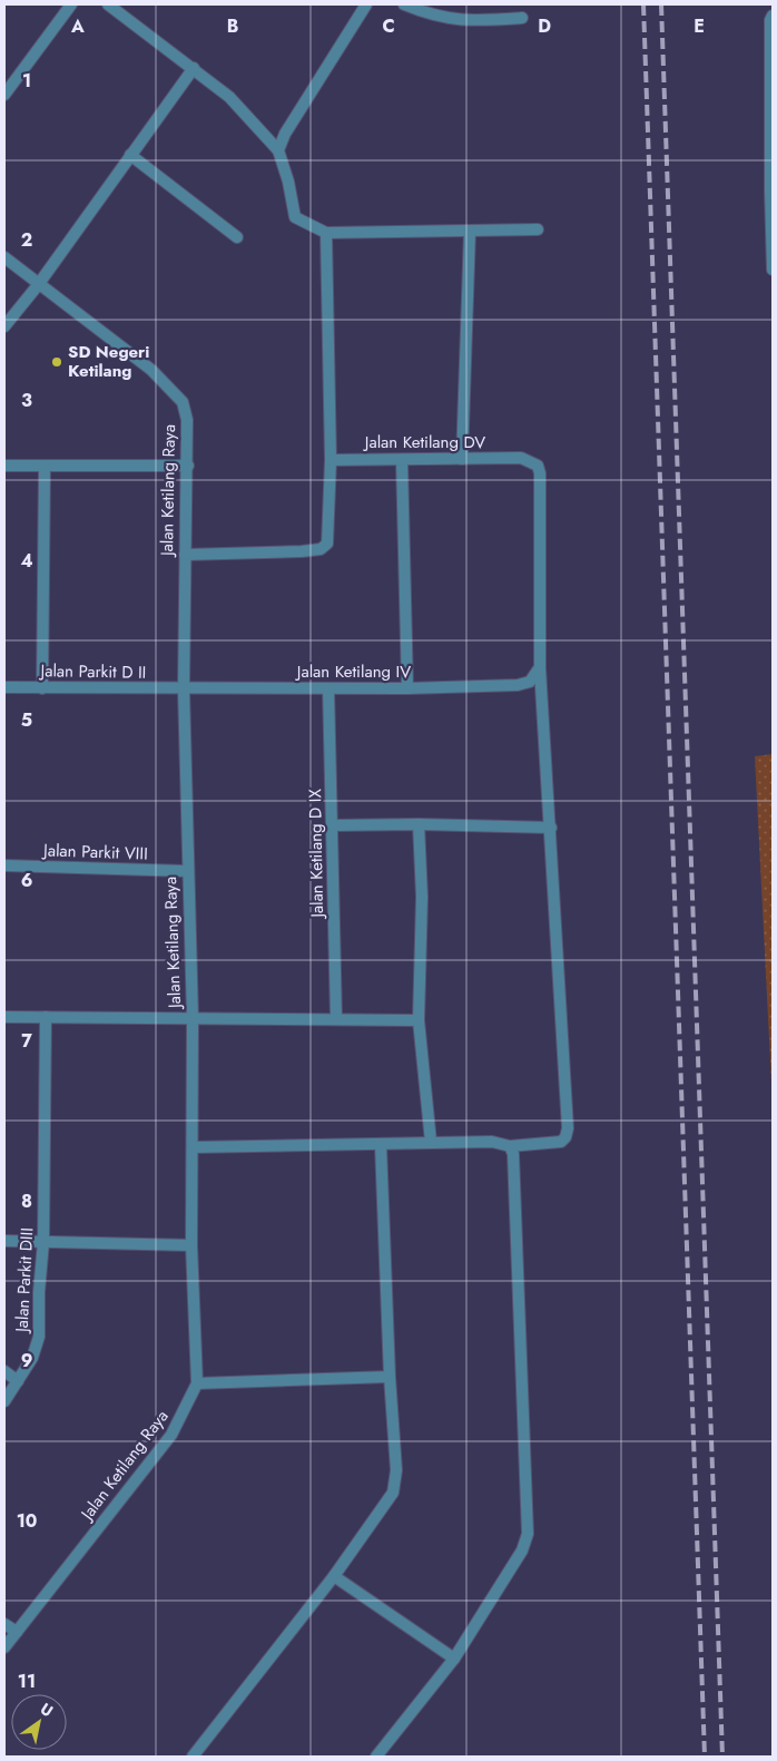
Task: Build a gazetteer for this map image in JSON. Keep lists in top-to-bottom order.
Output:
{
  "streets": {
    "street": [
      "Jalan Ketilang DV",
      "Jalan Ketilang Raya",
      "Jalan Parkit D II",
      "Jalan Ketilang IV",
      "Jalan Parkit VIII",
      "Jalan Ketilang D IX",
      "Jalan Parkit DIII"
    ]
  },
  "crossings": [
    ["Jalan Ketilang DV", "Jalan Ketilang IV"],
    ["Jalan Ketilang Raya", "Jalan Parkit D II"],
    ["Jalan Ketilang Raya", "Jalan Ketilang IV"],
    ["Jalan Ketilang Raya", "Jalan Parkit VIII"],
    ["Jalan Parkit D II", "Jalan Ketilang IV"],
    ["Jalan Ketilang IV", "Jalan Ketilang D IX"]
  ],
  "places": ["SD Negeri Ketilang"],
  "north": "top right",
  "grid": {
    "columns": [
      "A",
      "B",
      "C",
      "D",
      "E"
    ],
    "rows": [
      "1",
      "2",
      "3",
      "4",
      "5",
      "6",
      "7",
      "8",
      "9",
      "10",
      "11"
    ]
  }
}
